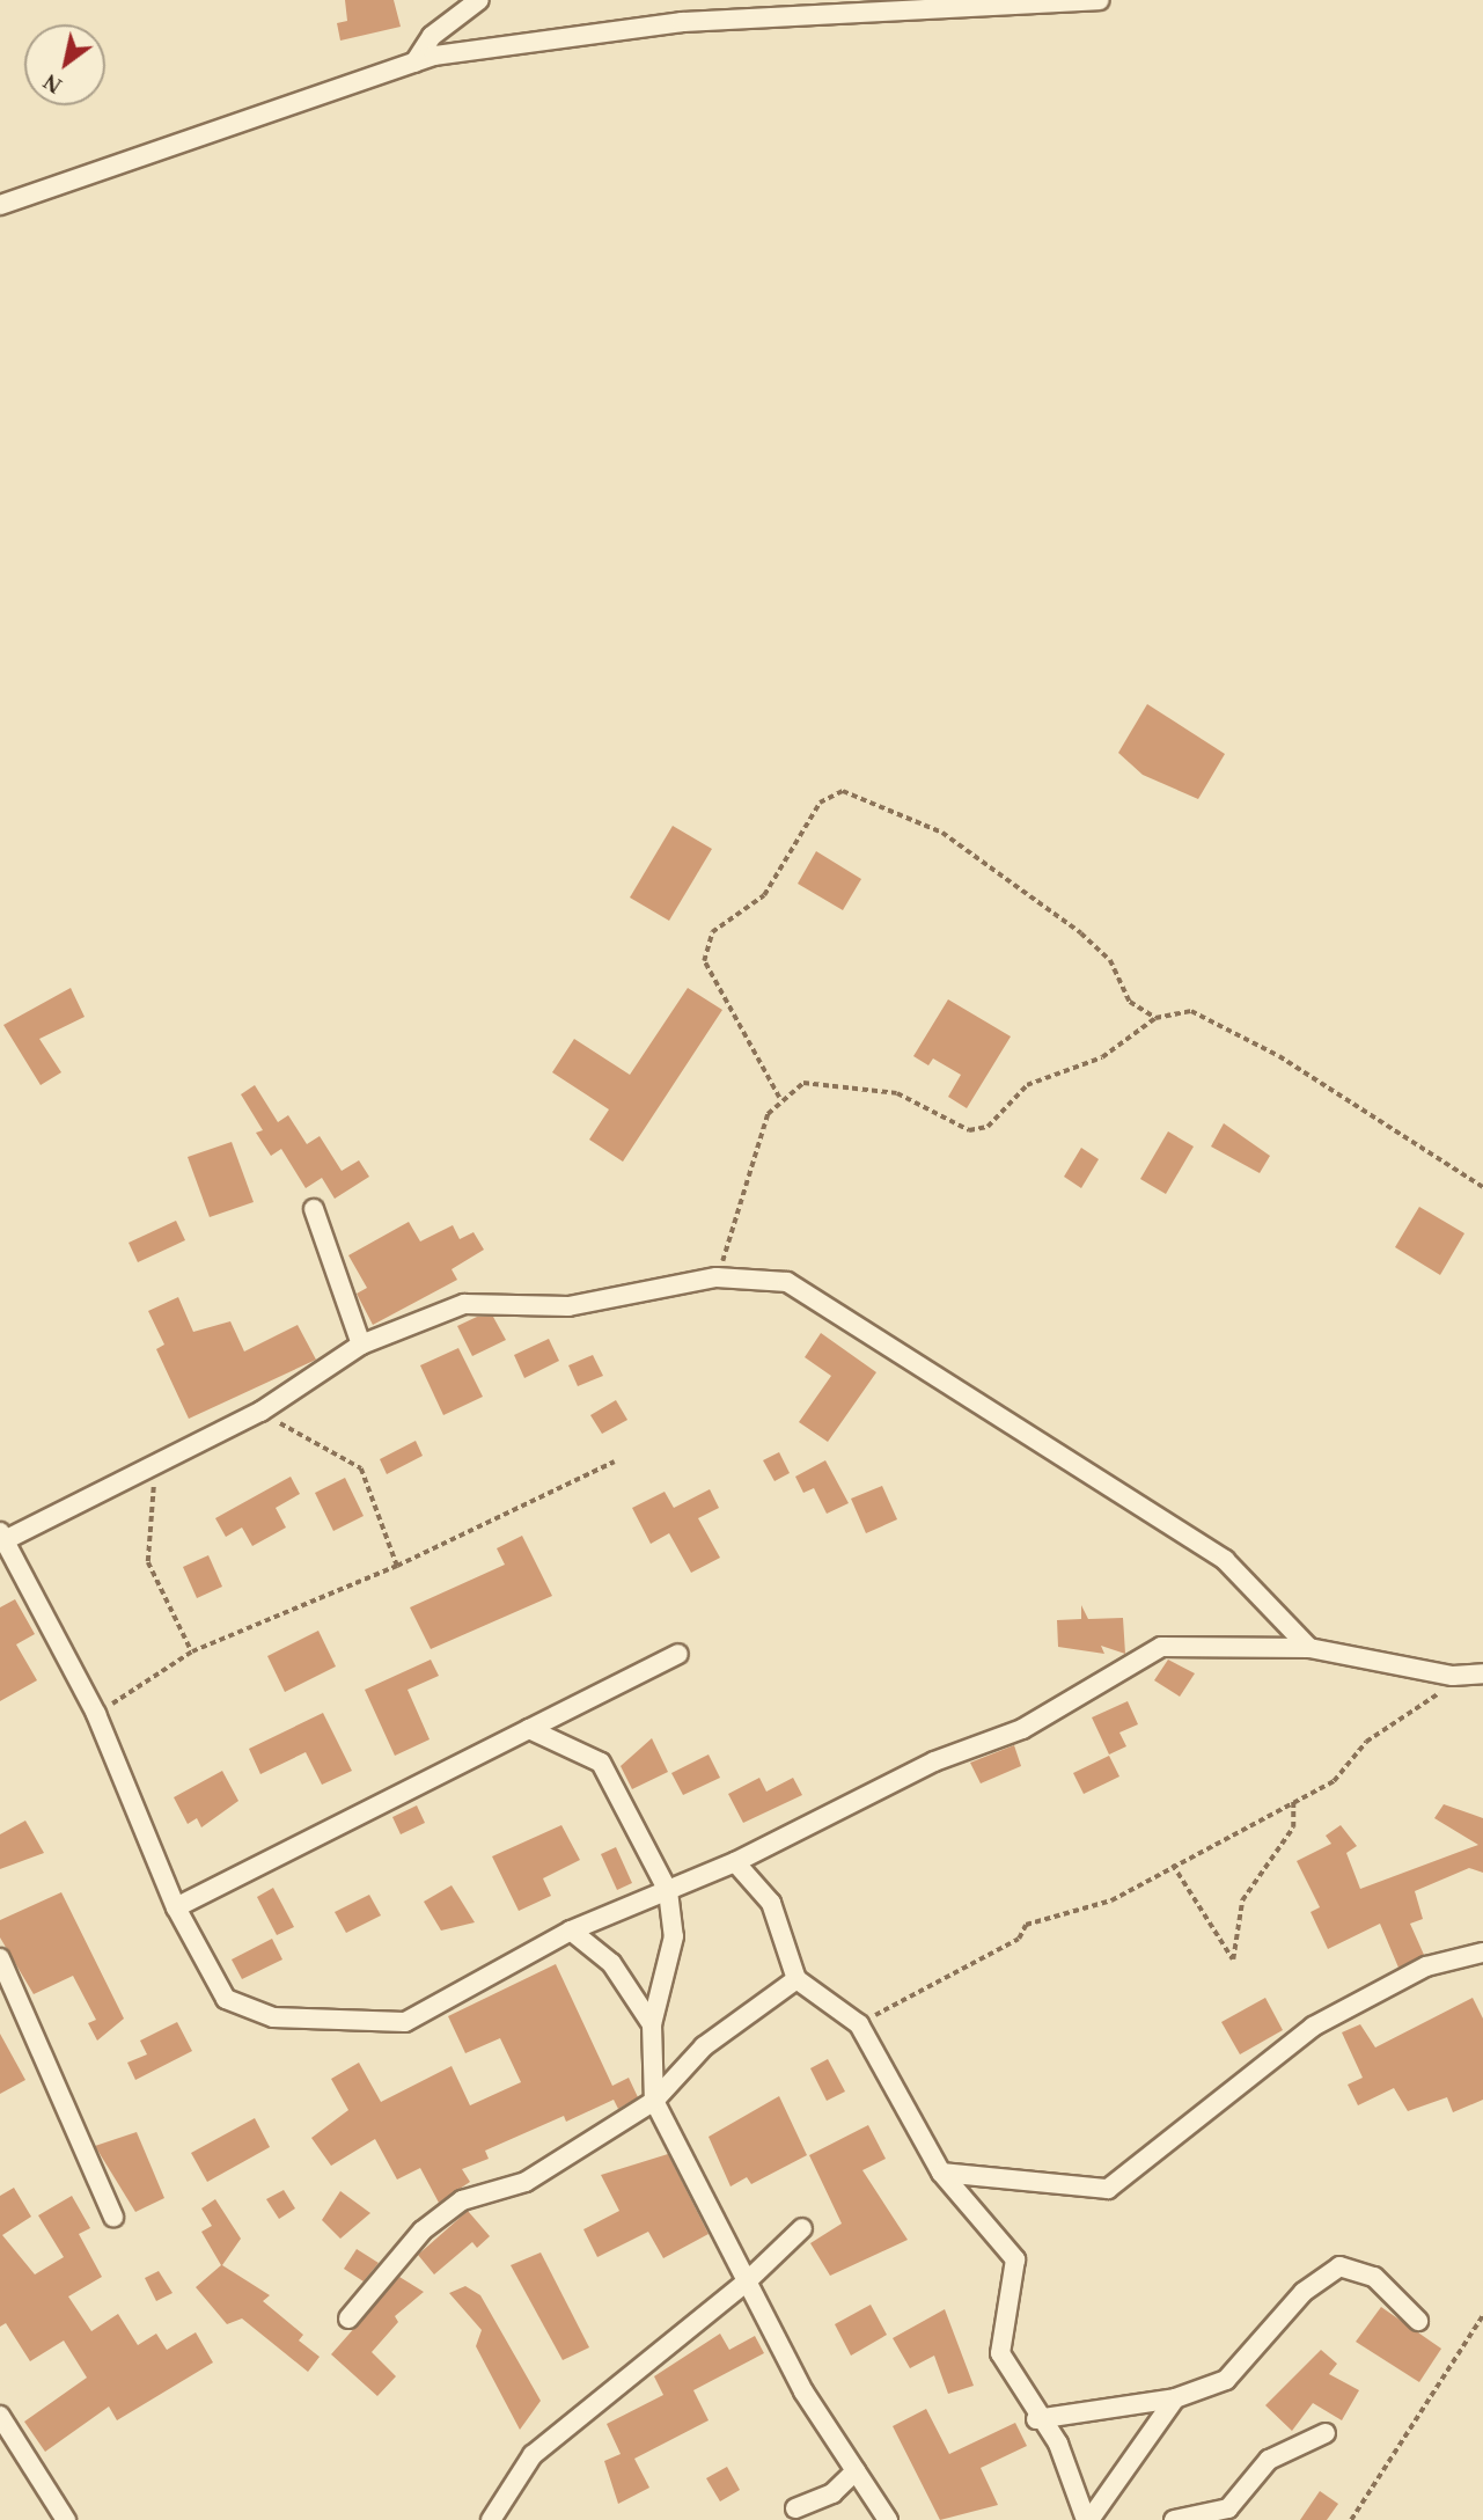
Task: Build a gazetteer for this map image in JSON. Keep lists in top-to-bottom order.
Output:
{
  "north": "bottom left"
}
